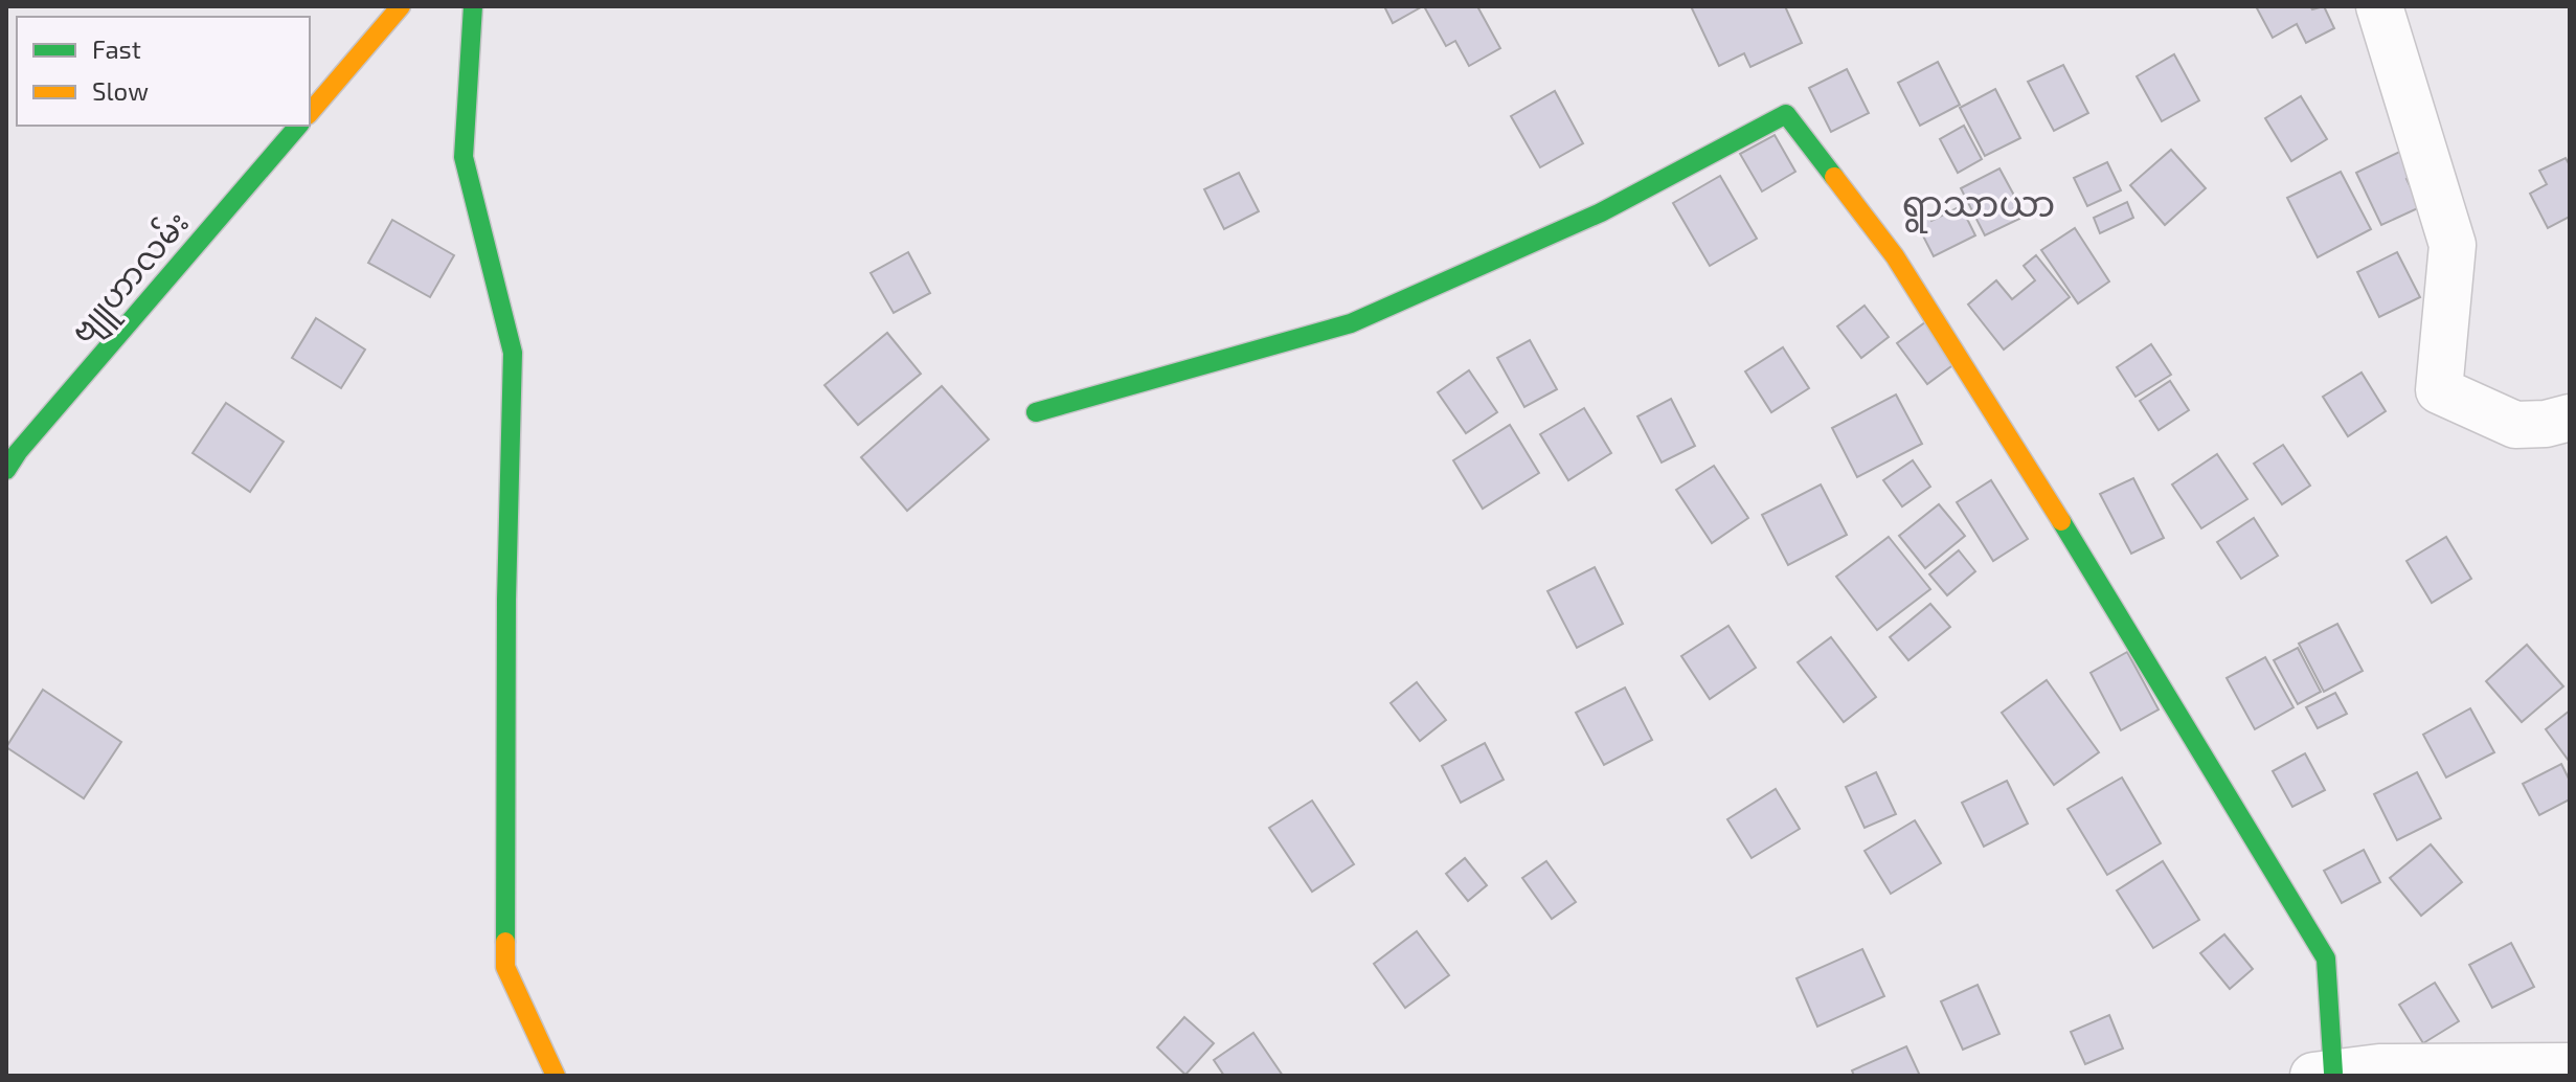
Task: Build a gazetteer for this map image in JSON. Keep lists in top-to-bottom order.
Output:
{
  "streets": {
    "street": ["ဗျူဟာလမ်း"]
  },
  "districts": ["ရွာသာယာ"],
  "legend": ["Fast", "Slow"]
}
